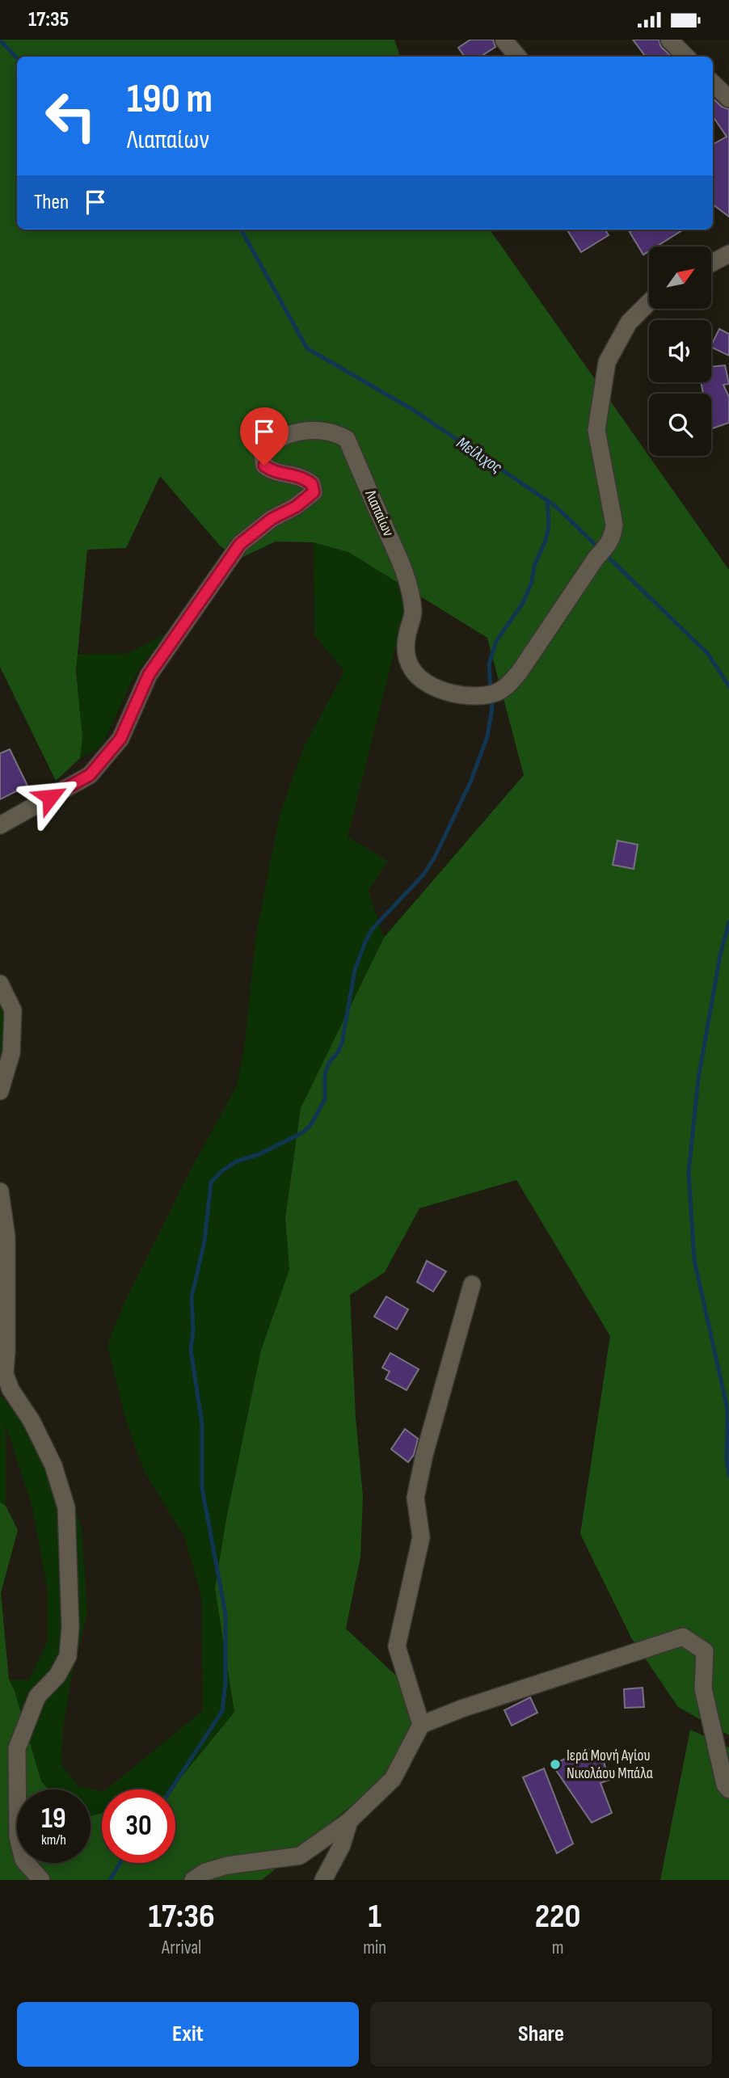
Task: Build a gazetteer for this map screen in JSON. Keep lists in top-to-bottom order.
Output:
{
  "streets": {
    "street": ["Λιαπαίων"]
  },
  "water": ["Μείλιχος"],
  "places": ["Ιερά Μονή Αγίου Νικολάου Μπάλα"],
  "north": "top right",
  "page": {
    "status": "17:35",
    "turn": ["190 m", "Λιαπαίων"],
    "then": "Then",
    "speed": "19 km/h",
    "limit": "30",
    "eta": [
      "17:36",
      "Arrival",
      "1",
      "min",
      "220",
      "m"
    ],
    "buttons": ["Exit", "Share"]
  }
}
